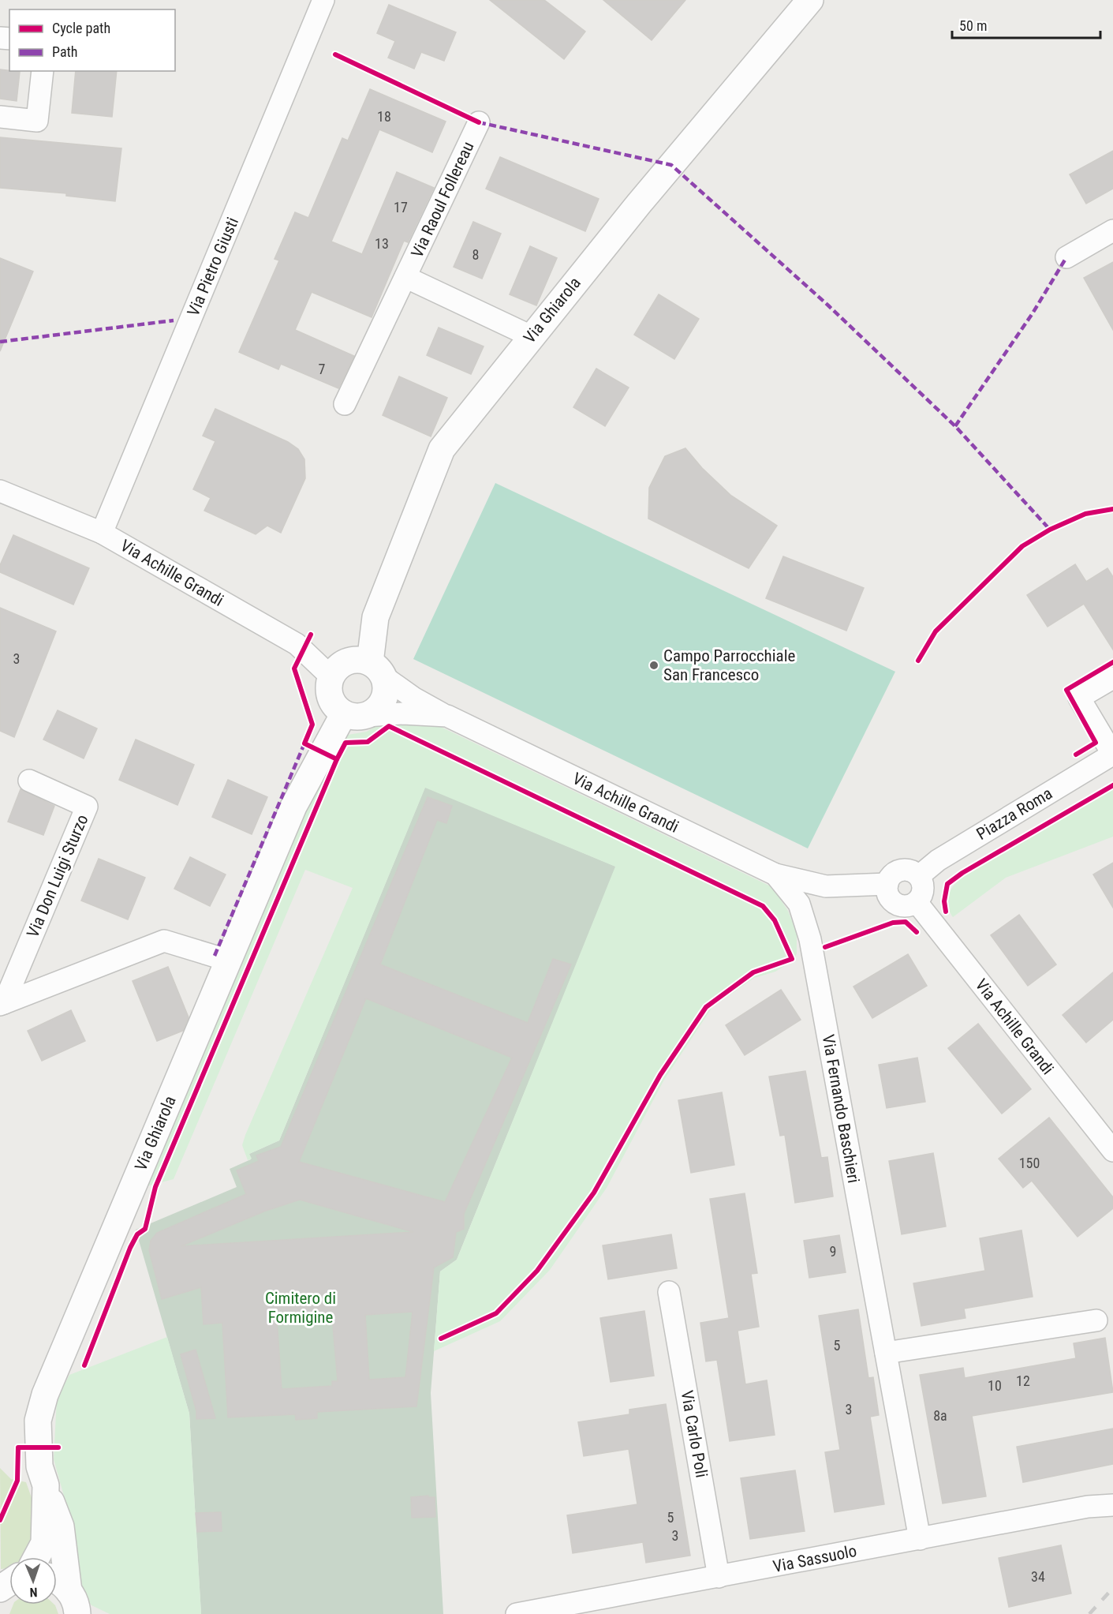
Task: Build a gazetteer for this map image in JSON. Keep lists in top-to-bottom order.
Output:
{
  "streets": {
    "street": [
      "Via Raoul Follereau",
      "Via Pietro Giusti",
      "Via Ghiarola",
      "Via Achille Grandi",
      "Piazza Roma",
      "Via Don Luigi Sturzo",
      "Via Fernando Baschieri",
      "Via Carlo Poli",
      "Via Sassuolo"
    ]
  },
  "crossings": [
    ["Via Raoul Follereau", "Via Ghiarola"],
    ["Via Pietro Giusti", "Via Achille Grandi"],
    ["Via Ghiarola", "Via Achille Grandi"],
    ["Via Ghiarola", "Via Don Luigi Sturzo"],
    ["Via Achille Grandi", "Piazza Roma"],
    ["Via Achille Grandi", "Via Fernando Baschieri"],
    ["Via Fernando Baschieri", "Via Sassuolo"],
    ["Via Carlo Poli", "Via Sassuolo"]
  ],
  "parks": ["Cimitero di Formigine"],
  "places": ["Campo Parrocchiale San Francesco"],
  "house_numbers": [
    "18",
    "17",
    "13",
    "8",
    "7",
    "3",
    "150",
    "9",
    "5",
    "12",
    "10",
    "3",
    "8a",
    "5",
    "3",
    "34"
  ],
  "legend": ["Cycle path", "Path"],
  "scale_bar": "50 m",
  "north": "bottom"
}
